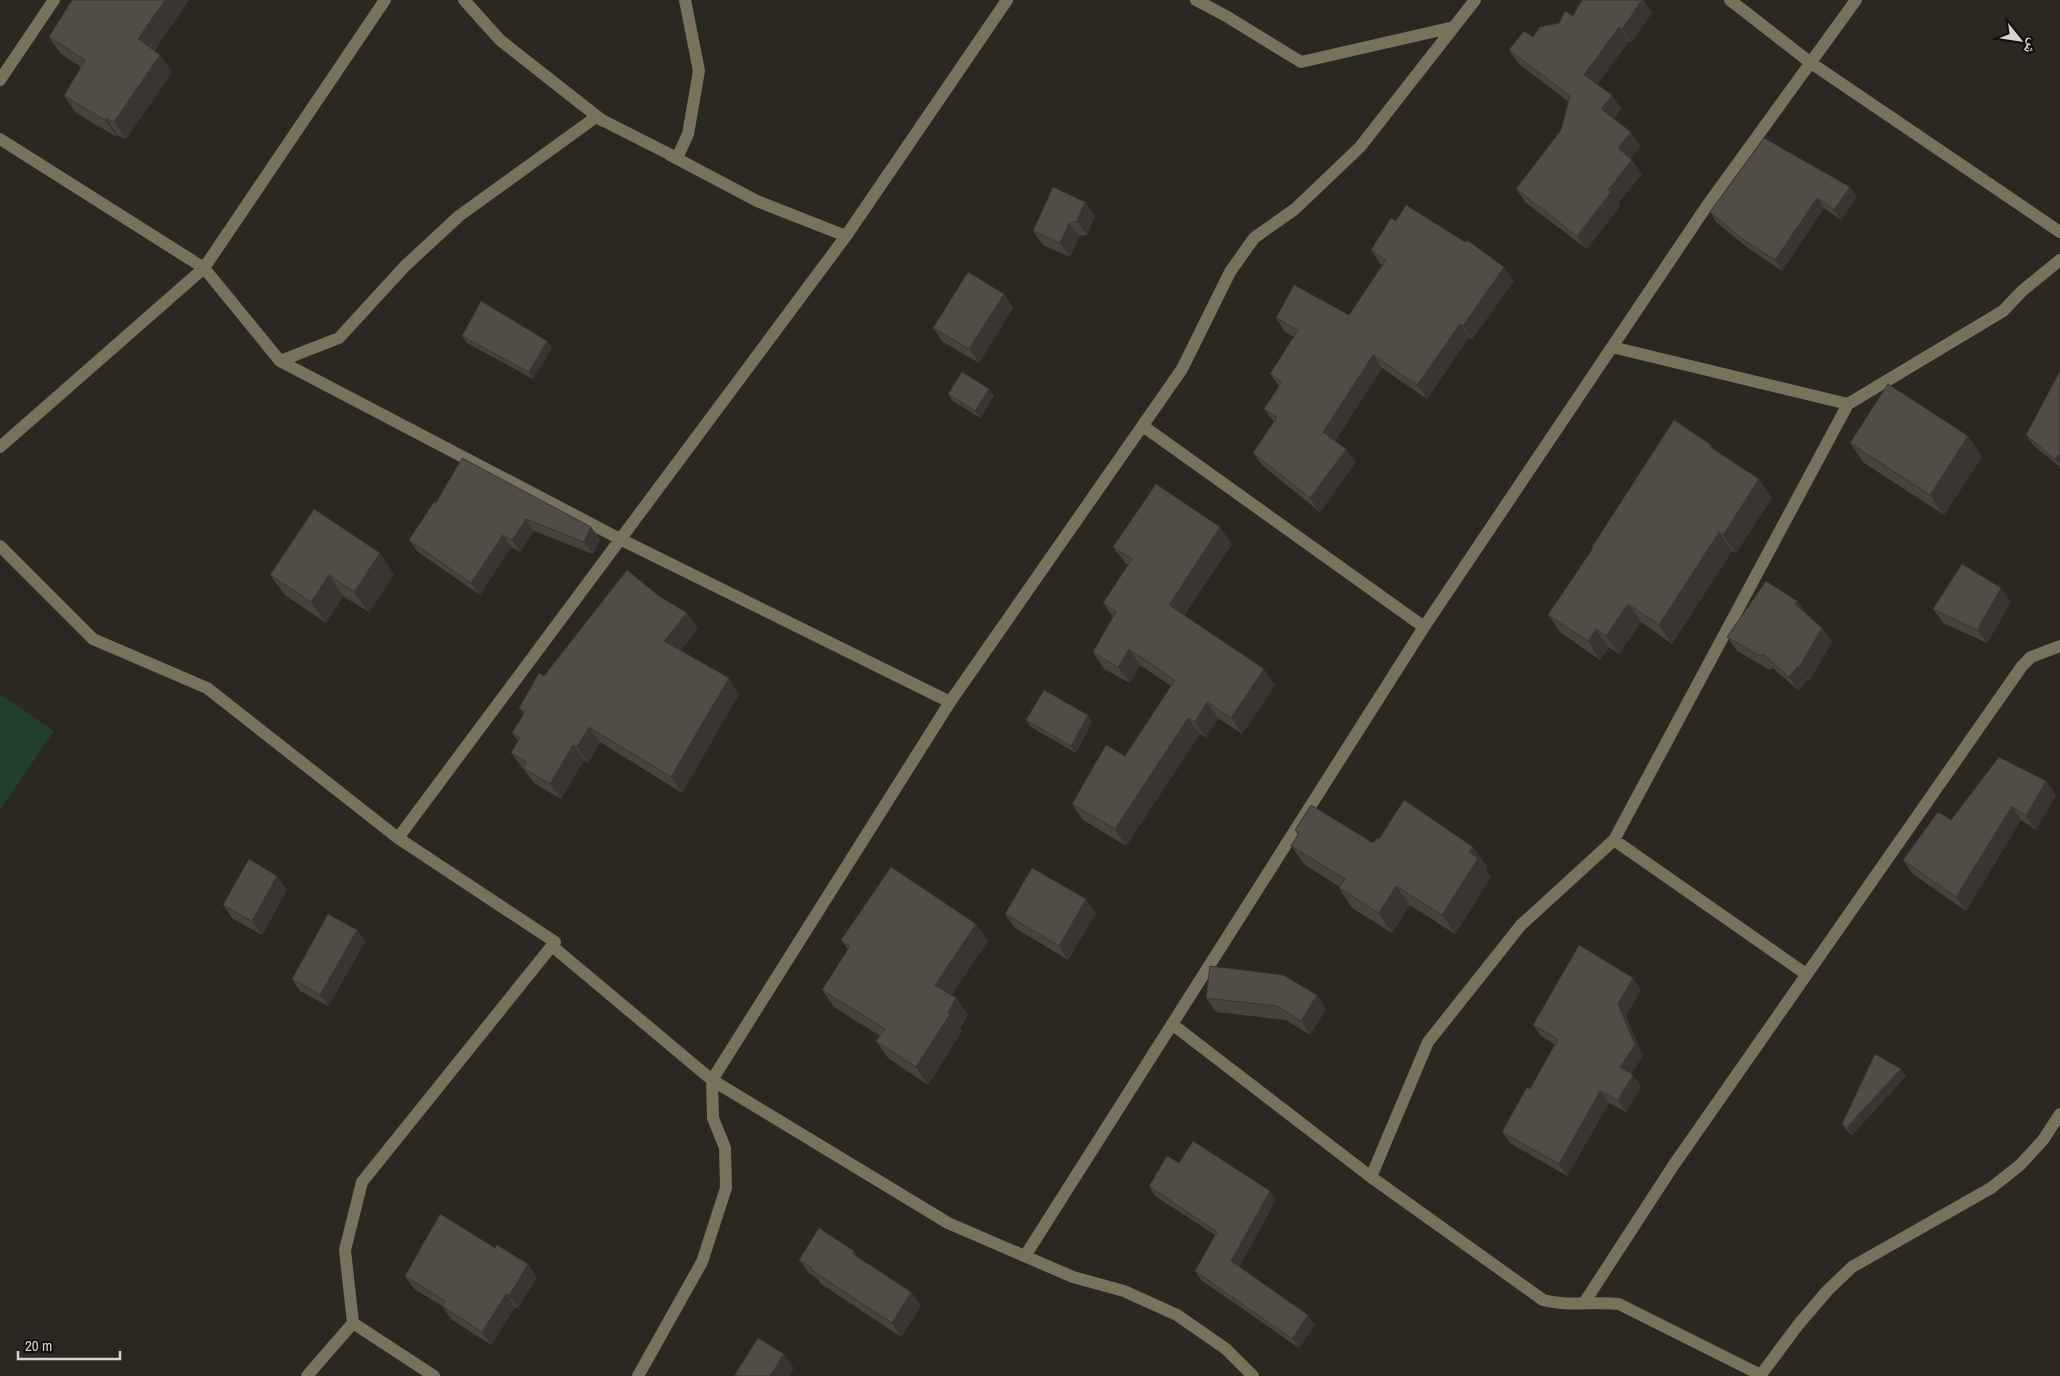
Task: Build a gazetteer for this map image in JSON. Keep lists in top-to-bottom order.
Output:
{
  "scale_bar": "20 m",
  "north": "bottom right"
}
